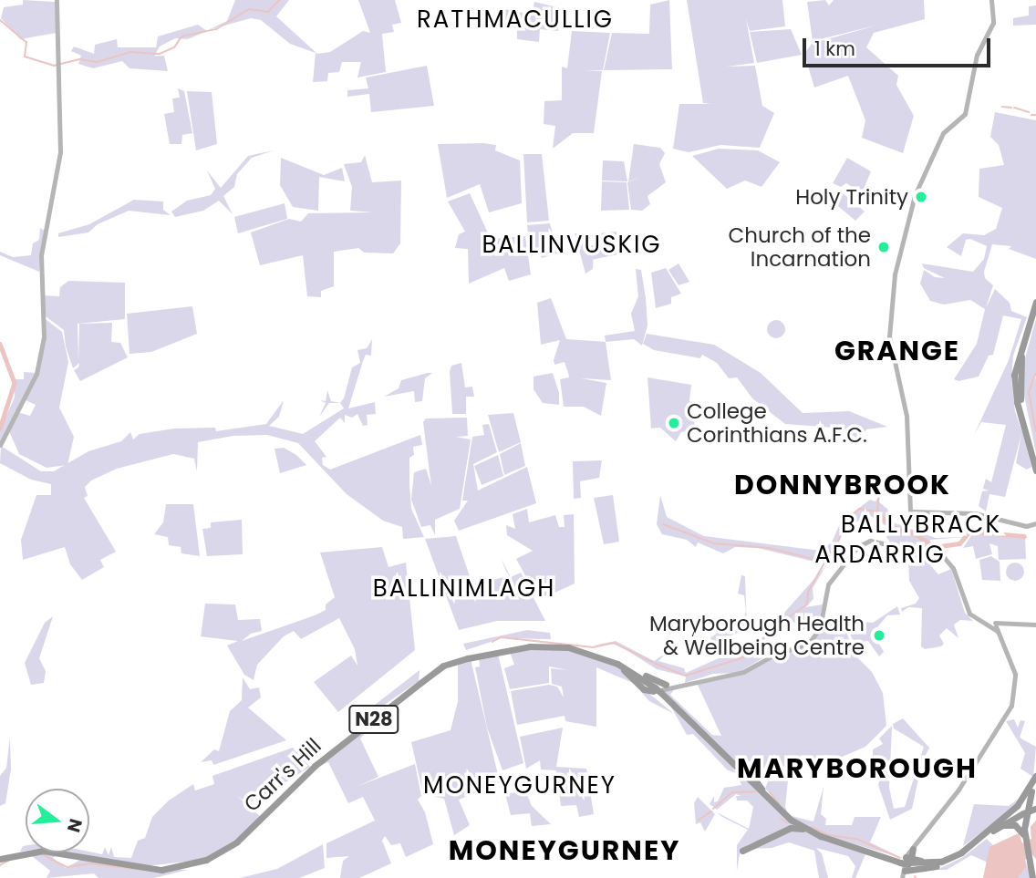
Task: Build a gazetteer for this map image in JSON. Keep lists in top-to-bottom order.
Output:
{
  "streets": {
    "highway": ["N28", "Carr's Hill"]
  },
  "crossings": [
    ["N28", "Carr's Hill"]
  ],
  "districts": [
    "RATHMACULLIG",
    "BALLINVUSKIG",
    "GRANGE",
    "DONNYBROOK",
    "BALLYBRACK",
    "ARDARRIG",
    "BALLINIMLAGH",
    "MARYBOROUGH",
    "MONEYGURNEY",
    "MONEYGURNEY"
  ],
  "places": [
    "Holy Trinity",
    "Church of the Incarnation",
    "College Corinthians A.F.C.",
    "Maryborough Health & Wellbeing Centre"
  ],
  "scale_bar": "1 km",
  "north": "right"
}
